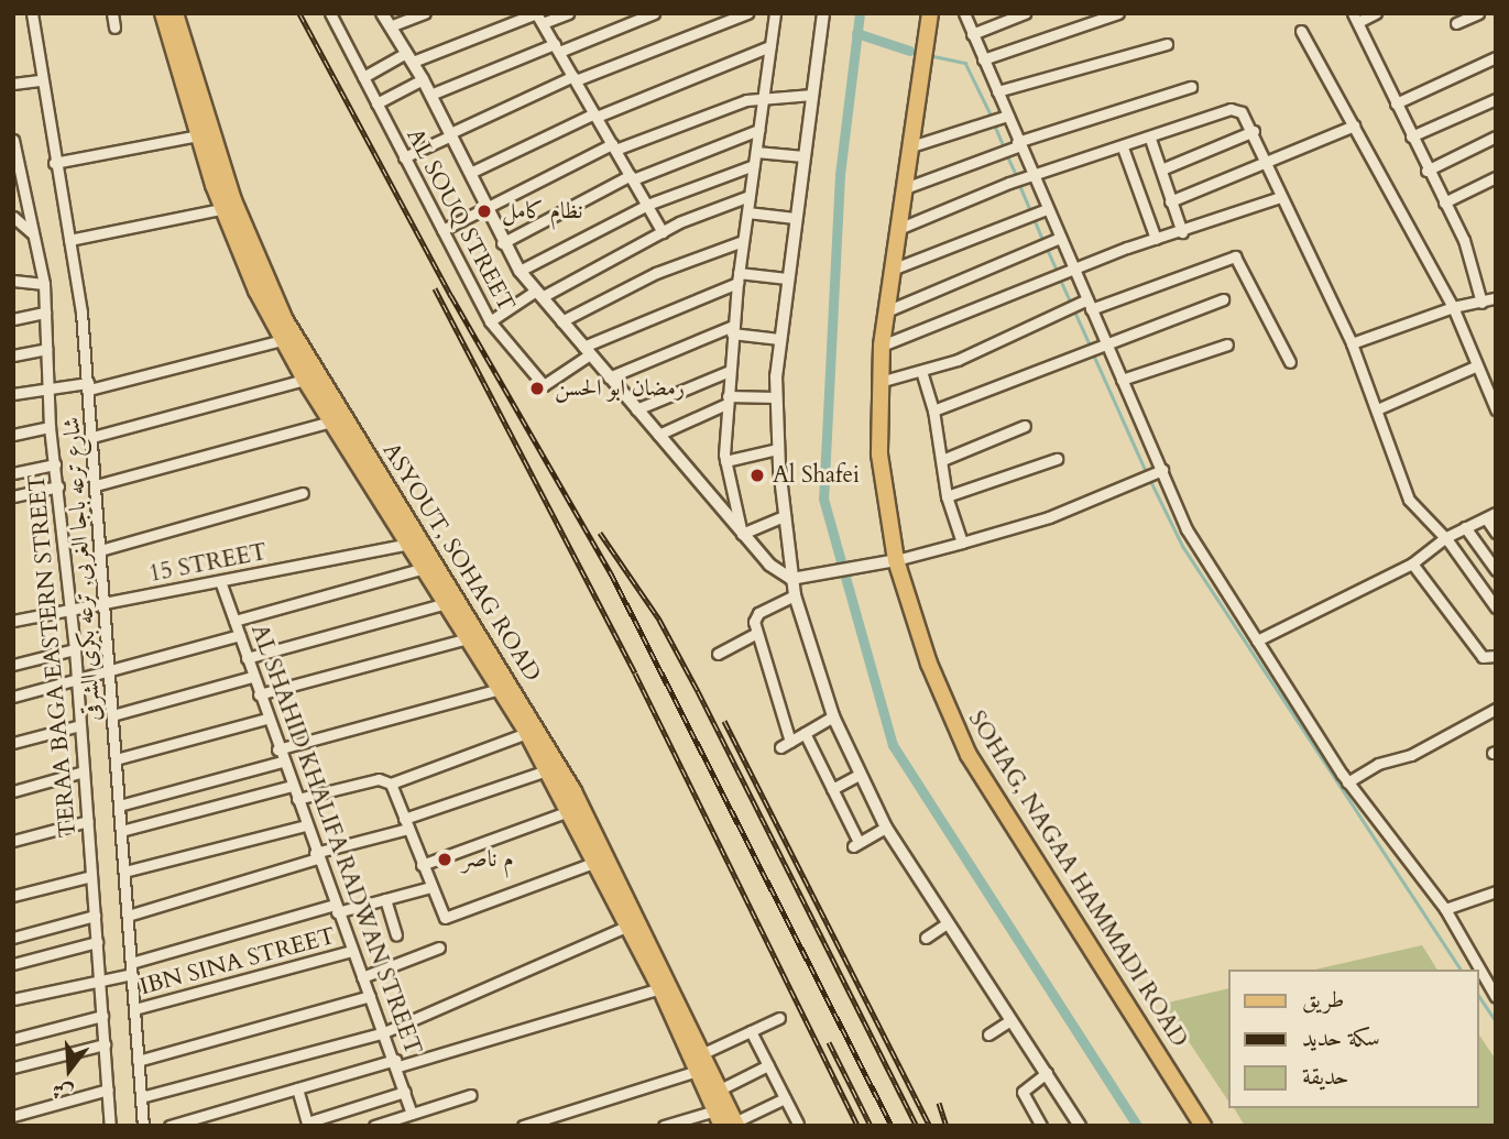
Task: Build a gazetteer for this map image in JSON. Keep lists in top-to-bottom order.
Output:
{
  "streets": {
    "main road": ["ASYOUT, SOHAG ROAD", "SOHAG, NAGAA HAMMADI ROAD"],
    "street": [
      "AL SOUQ STREET",
      "15 STREET",
      "شارع ترعه باجا الغربى, ترعه بكرى الشرقى",
      "TERAA BAGA EASTERN STREET",
      "AL SHAHID KHALIFA RADWAN STREET",
      "IBN SINA STREET"
    ]
  },
  "crossings": [
    ["ASYOUT, SOHAG ROAD", "15 STREET"],
    ["15 STREET", "شارع ترعه باجا الغربى, ترعه بكرى الشرقى"],
    ["15 STREET", "TERAA BAGA EASTERN STREET"],
    ["15 STREET", "AL SHAHID KHALIFA RADWAN STREET"],
    ["شارع ترعه باجا الغربى, ترعه بكرى الشرقى", "IBN SINA STREET"],
    ["AL SHAHID KHALIFA RADWAN STREET", "IBN SINA STREET"]
  ],
  "places": [
    "نظام كامل",
    "رمضان ابو الحسن",
    "Al Shafei",
    "م ناصر"
  ],
  "legend": ["طريق", "سكة حديد", "حديقة"],
  "north": "bottom"
}
